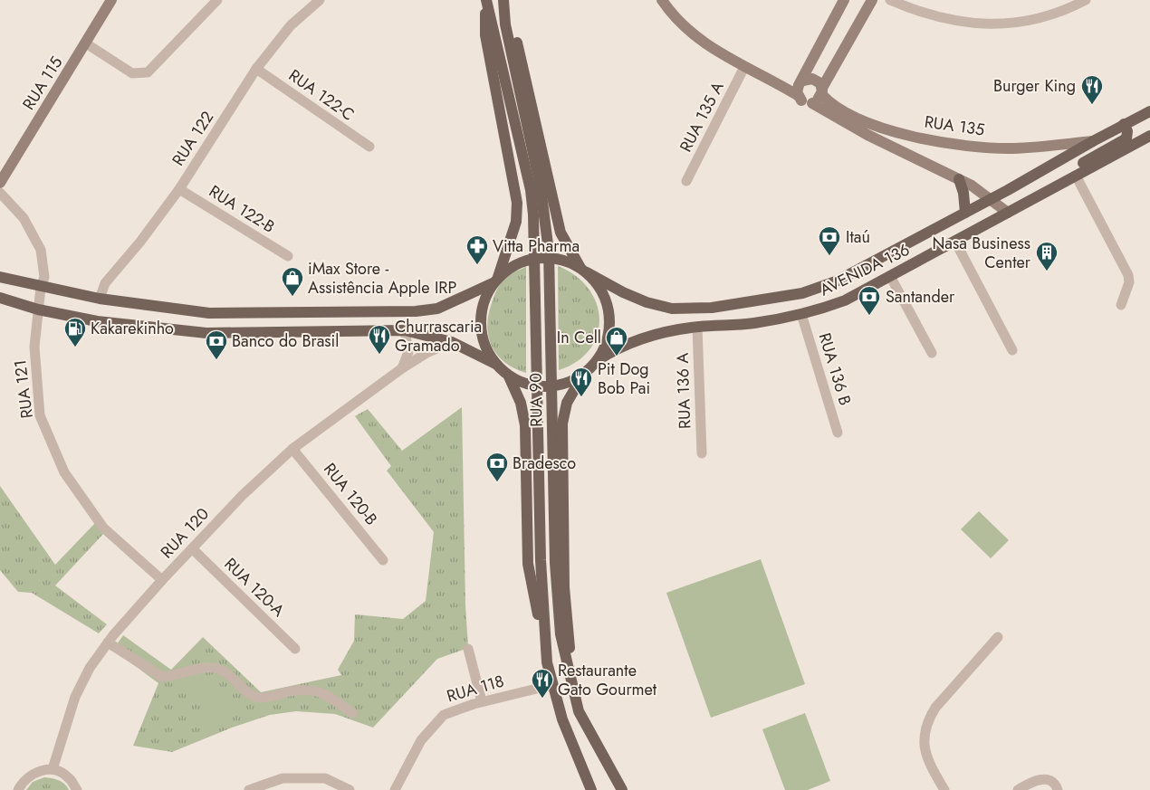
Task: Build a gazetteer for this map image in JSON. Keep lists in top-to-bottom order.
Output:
{
  "streets": {
    "main road": [
      "RUA 115",
      "RUA 135",
      "AVENIDA 136",
      "RUA 90"
    ],
    "street": [
      "RUA 122-C",
      "RUA 135 A",
      "RUA 122",
      "RUA 122-B",
      "RUA 136 B",
      "RUA 121",
      "RUA 136 A",
      "RUA 120-B",
      "RUA 120",
      "RUA 120-A",
      "RUA 118"
    ]
  },
  "crossings": [
    ["RUA 122-C", "RUA 122"],
    ["RUA 135", "AVENIDA 136"],
    ["RUA 122", "RUA 122-B"],
    ["AVENIDA 136", "RUA 136 B"],
    ["AVENIDA 136", "RUA 136 A"],
    ["RUA 121", "RUA 120"],
    ["RUA 90", "RUA 118"],
    ["RUA 120-B", "RUA 120"],
    ["RUA 120", "RUA 120-A"]
  ],
  "places": {
    "restaurant": [
      "Burger King",
      "Churrascaria Gramado",
      "Pit Dog Bob Pai",
      "Restaurante Gato Gourmet"
    ],
    "bank": [
      "Itaú",
      "Santander",
      "Banco do Brasil",
      "Bradesco"
    ],
    "pharmacy": ["Vitta Pharma"],
    "building": ["Nasa Business Center"],
    "shop": ["iMax Store - Assistência Apple IRP", "In Cell"],
    "fuel station": ["Kakarekinho"]
  }
}
